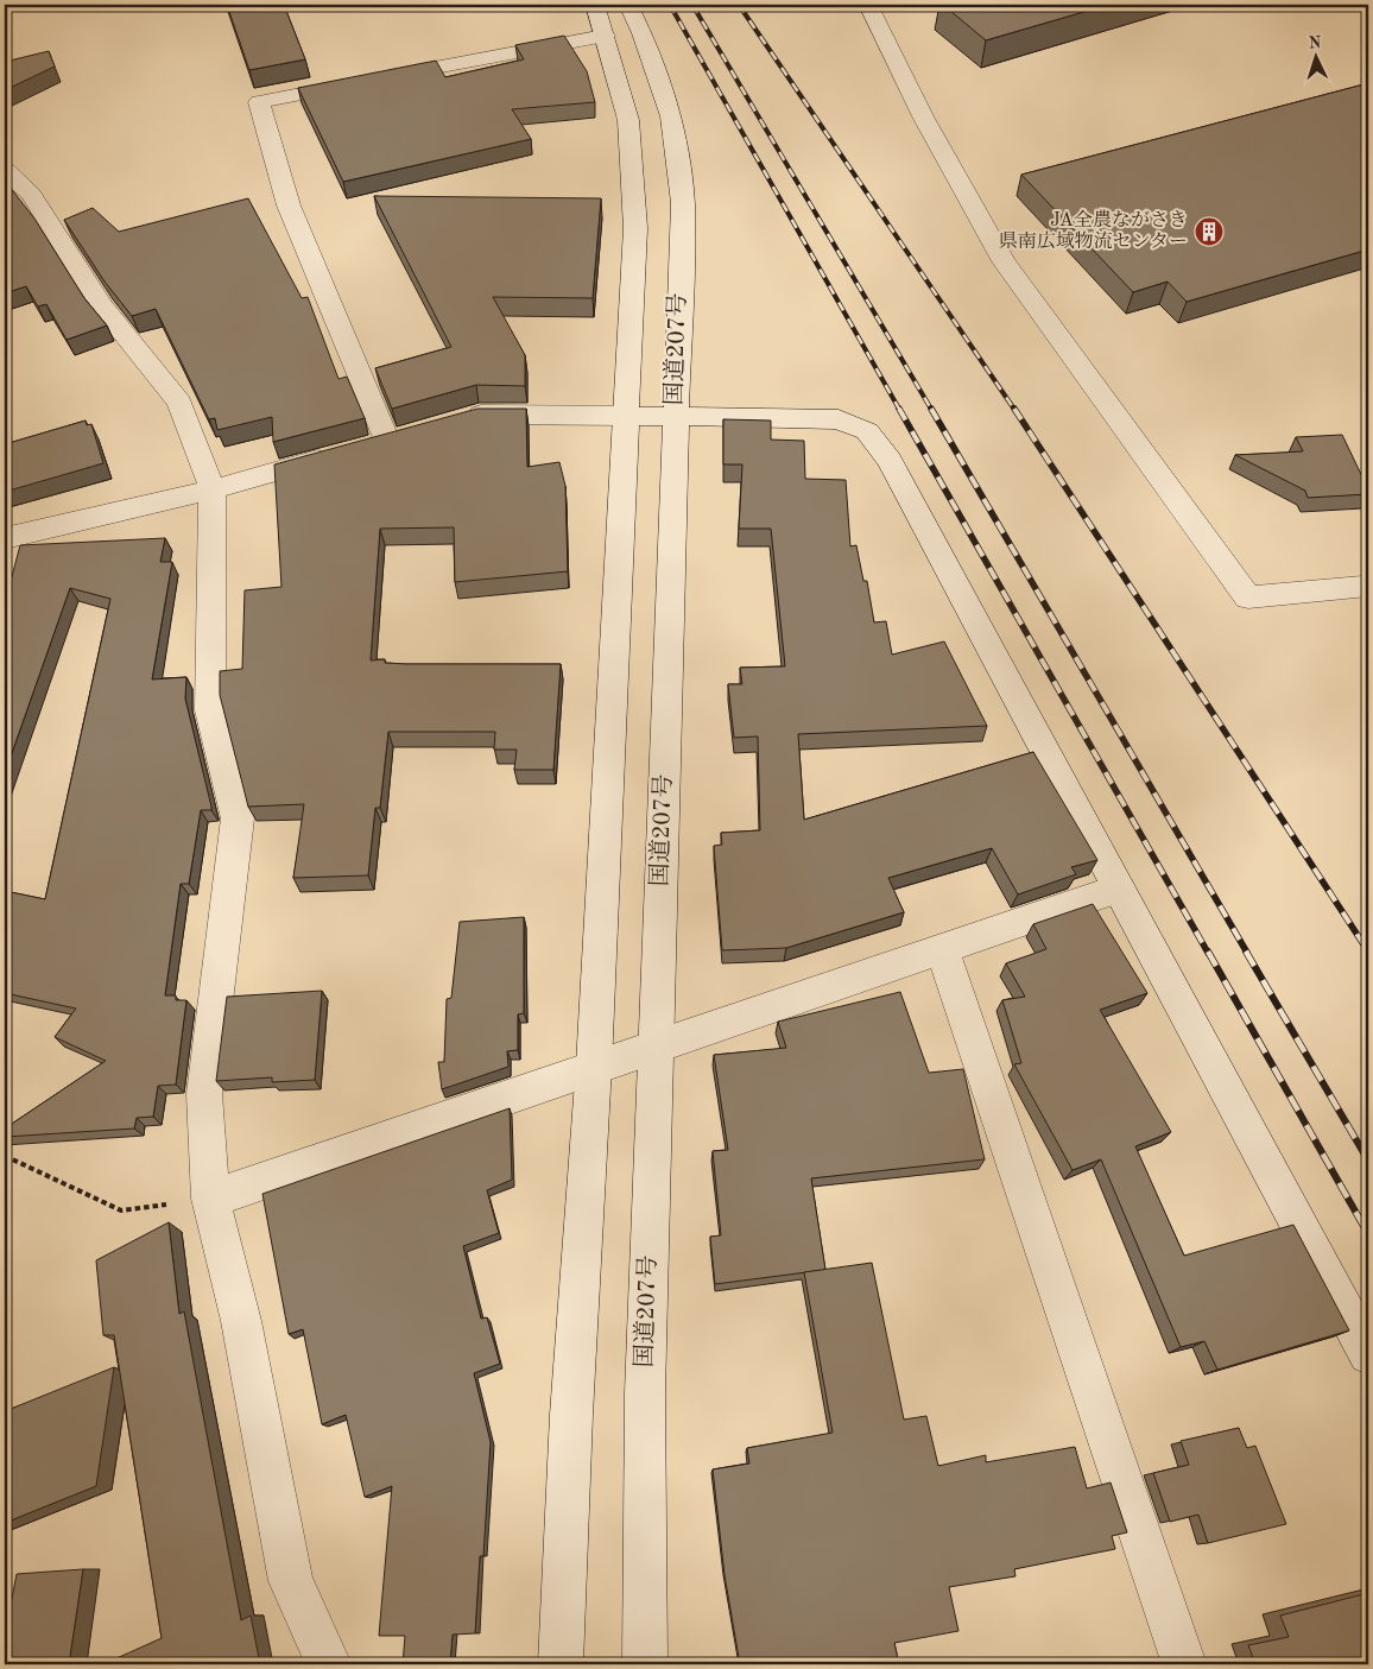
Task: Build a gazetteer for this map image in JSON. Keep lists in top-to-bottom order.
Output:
{
  "streets": {
    "street": ["国道207号"]
  },
  "places": {
    "building": ["JA全農ながさき 県南広域物流センター"]
  },
  "north": "top"
}
